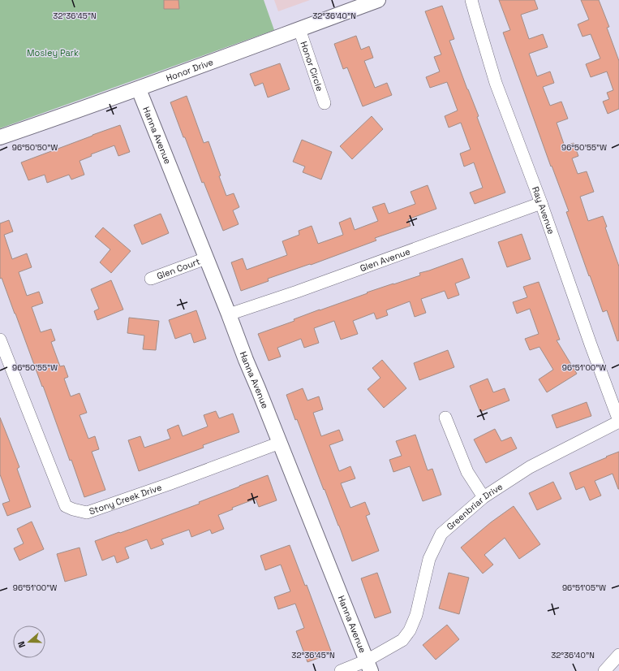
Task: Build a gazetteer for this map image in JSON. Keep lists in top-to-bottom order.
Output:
{
  "streets": {
    "street": [
      "Honor Circle",
      "Honor Drive",
      "Hanna Avenue",
      "Ray Avenue",
      "Glen Avenue",
      "Glen Court",
      "Stony Creek Drive",
      "Greenbriar Drive"
    ]
  },
  "crossings": [
    ["Honor Circle", "Honor Drive"],
    ["Honor Drive", "Hanna Avenue"],
    ["Hanna Avenue", "Glen Avenue"],
    ["Hanna Avenue", "Glen Court"],
    ["Hanna Avenue", "Stony Creek Drive"],
    ["Hanna Avenue", "Greenbriar Drive"],
    ["Ray Avenue", "Glen Avenue"],
    ["Ray Avenue", "Greenbriar Drive"]
  ],
  "parks": ["Mosley Park"],
  "north": "left",
  "coordinates": [
    "32°36'45\"N",
    "32°36'40\"N",
    "96°50'50\"W",
    "96°50'55\"W",
    "96°51'00\"W",
    "96°51'05\"W"
  ]
}
